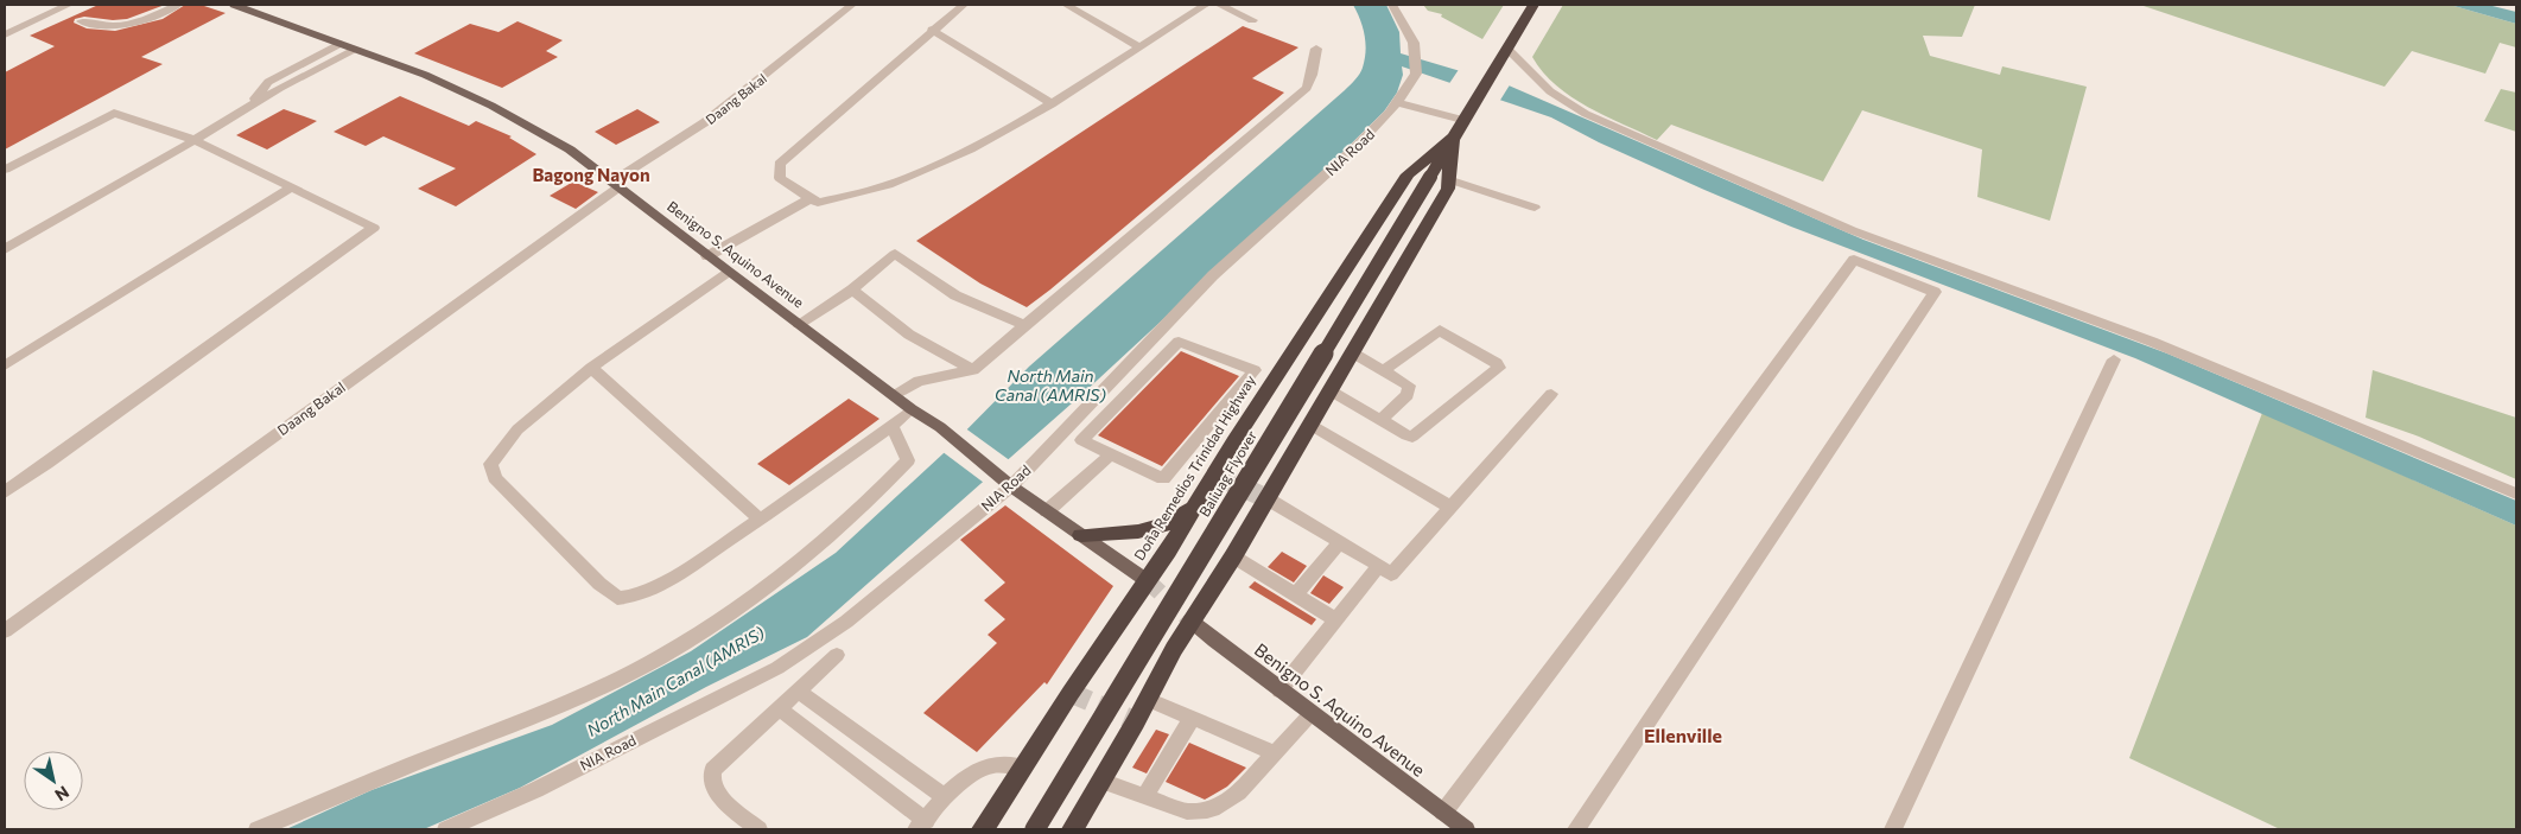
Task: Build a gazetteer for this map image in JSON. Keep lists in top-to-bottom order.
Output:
{
  "streets": {
    "highway": ["Doña Remedios Trinidad Highway", "Baliuag Flyover"],
    "main road": ["Benigno S. Aquino Avenue"],
    "street": ["Daang Bakal", "NIA Road"]
  },
  "crossings": [
    ["Daang Bakal", "Benigno S. Aquino Avenue"],
    ["NIA Road", "Benigno S. Aquino Avenue"],
    ["Benigno S. Aquino Avenue", "Doña Remedios Trinidad Highway"],
    ["Doña Remedios Trinidad Highway", "Baliuag Flyover"]
  ],
  "districts": ["Bagong Nayon", "Ellenville"],
  "water": ["North Main Canal (AMRIS)"],
  "north": "bottom right"
}
